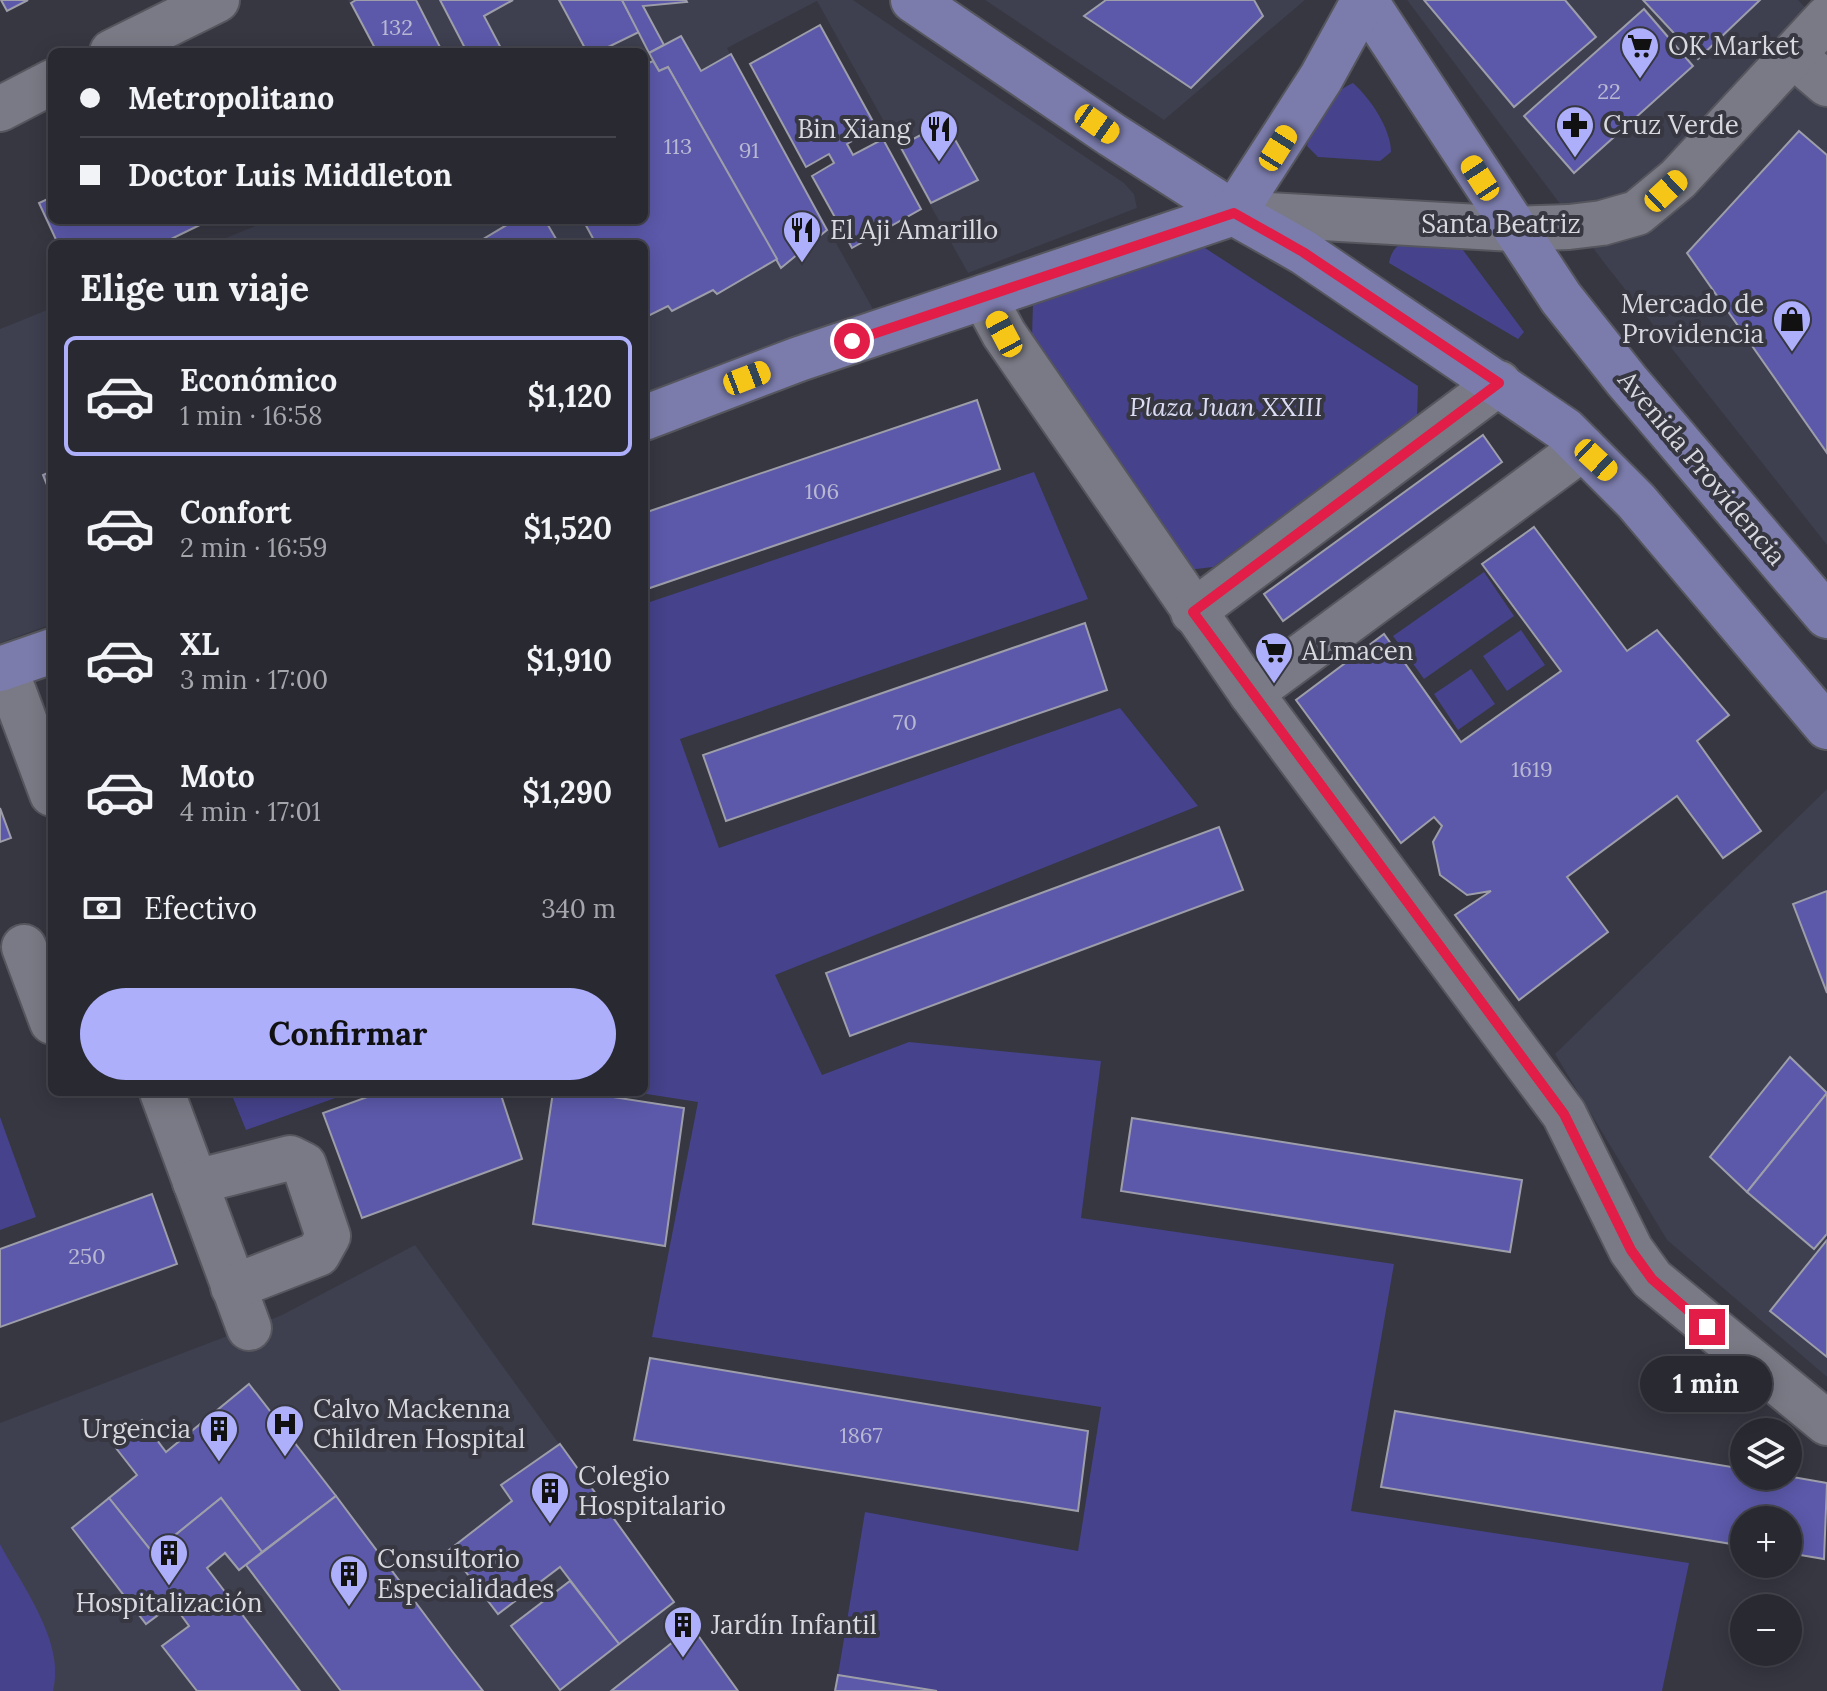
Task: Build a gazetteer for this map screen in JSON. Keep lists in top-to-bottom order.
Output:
{
  "streets": {
    "main road": ["Avenida Providencia"],
    "street": ["Santa Beatriz"]
  },
  "crossings": [
    ["Santa Beatriz", "Avenida Providencia"]
  ],
  "parks": ["Plaza Juan XXIII"],
  "places": {
    "supermarket": ["OK Market", "ALmacen"],
    "pharmacy": ["Cruz Verde"],
    "restaurant": ["Bin Xiang", "El Aji Amarillo"],
    "shop": ["Mercado de Providencia"],
    "hospital": ["Calvo Mackenna Children Hospital"],
    "building": [
      "Urgencia",
      "Colegio Hospitalario",
      "Hospitalización",
      "Consultorio Especialidades",
      "Jardín Infantil"
    ]
  },
  "house_numbers": [
    "132",
    "22",
    "113",
    "91",
    "106",
    "70",
    "1619",
    "250",
    "1867"
  ],
  "page": {
    "banner": ["Metropolitano", "Doctor Luis Middleton"],
    "heading": "Elige un viaje",
    "list": [
      {
        "name": "Económico",
        "note": "1 min · 16:58",
        "value": "$1,120"
      },
      {
        "name": "Confort",
        "note": "2 min · 16:59",
        "value": "$1,520"
      },
      {
        "name": "XL",
        "note": "3 min · 17:00",
        "value": "$1,910"
      },
      {
        "name": "Moto",
        "note": "4 min · 17:01",
        "value": "$1,290"
      }
    ],
    "pay": ["Efectivo", "340 m"],
    "buttons": "Confirmar",
    "bubble": "1 min",
    "map_buttons": ["+", "−"]
  }
}
